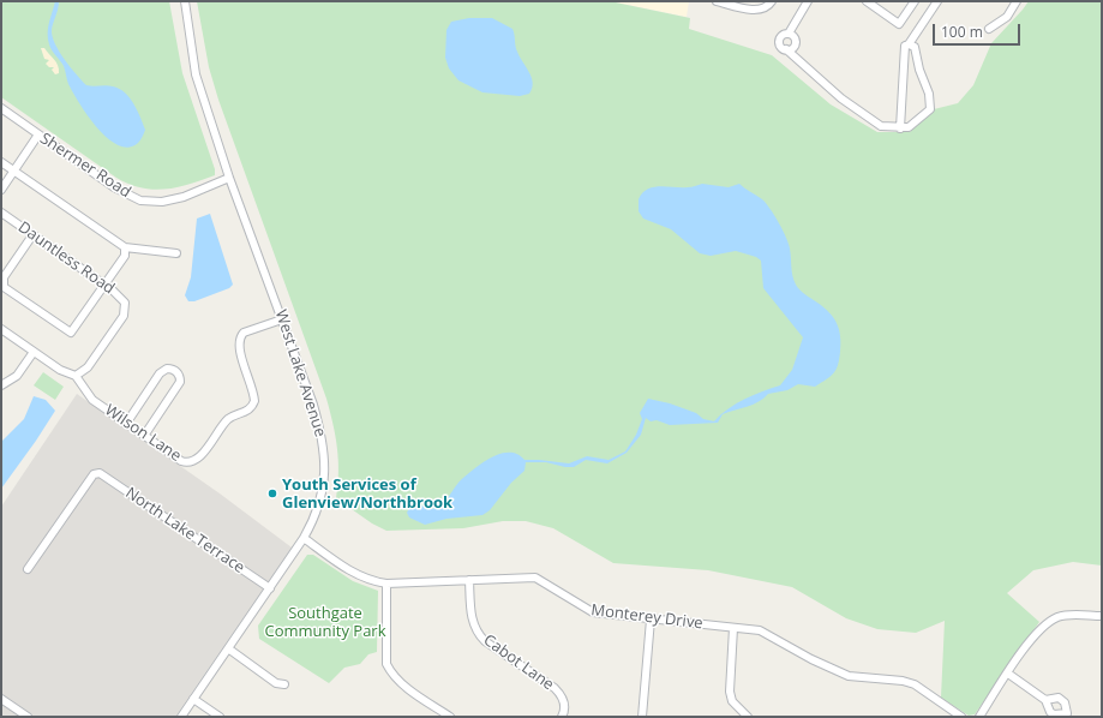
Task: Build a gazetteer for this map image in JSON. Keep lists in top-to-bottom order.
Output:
{
  "streets": {
    "street": [
      "Shermer Road",
      "Dauntless Road",
      "West Lake Avenue",
      "Wilson Lane",
      "North Lake Terrace",
      "Monterey Drive",
      "Cabot Lane"
    ]
  },
  "crossings": [
    ["Shermer Road", "West Lake Avenue"],
    ["Dauntless Road", "Wilson Lane"],
    ["West Lake Avenue", "Wilson Lane"],
    ["West Lake Avenue", "North Lake Terrace"],
    ["West Lake Avenue", "Monterey Drive"],
    ["Monterey Drive", "Cabot Lane"]
  ],
  "parks": ["Southgate Community Park"],
  "places": ["Youth Services of Glenview/Northbrook"],
  "scale_bar": "100 m"
}
